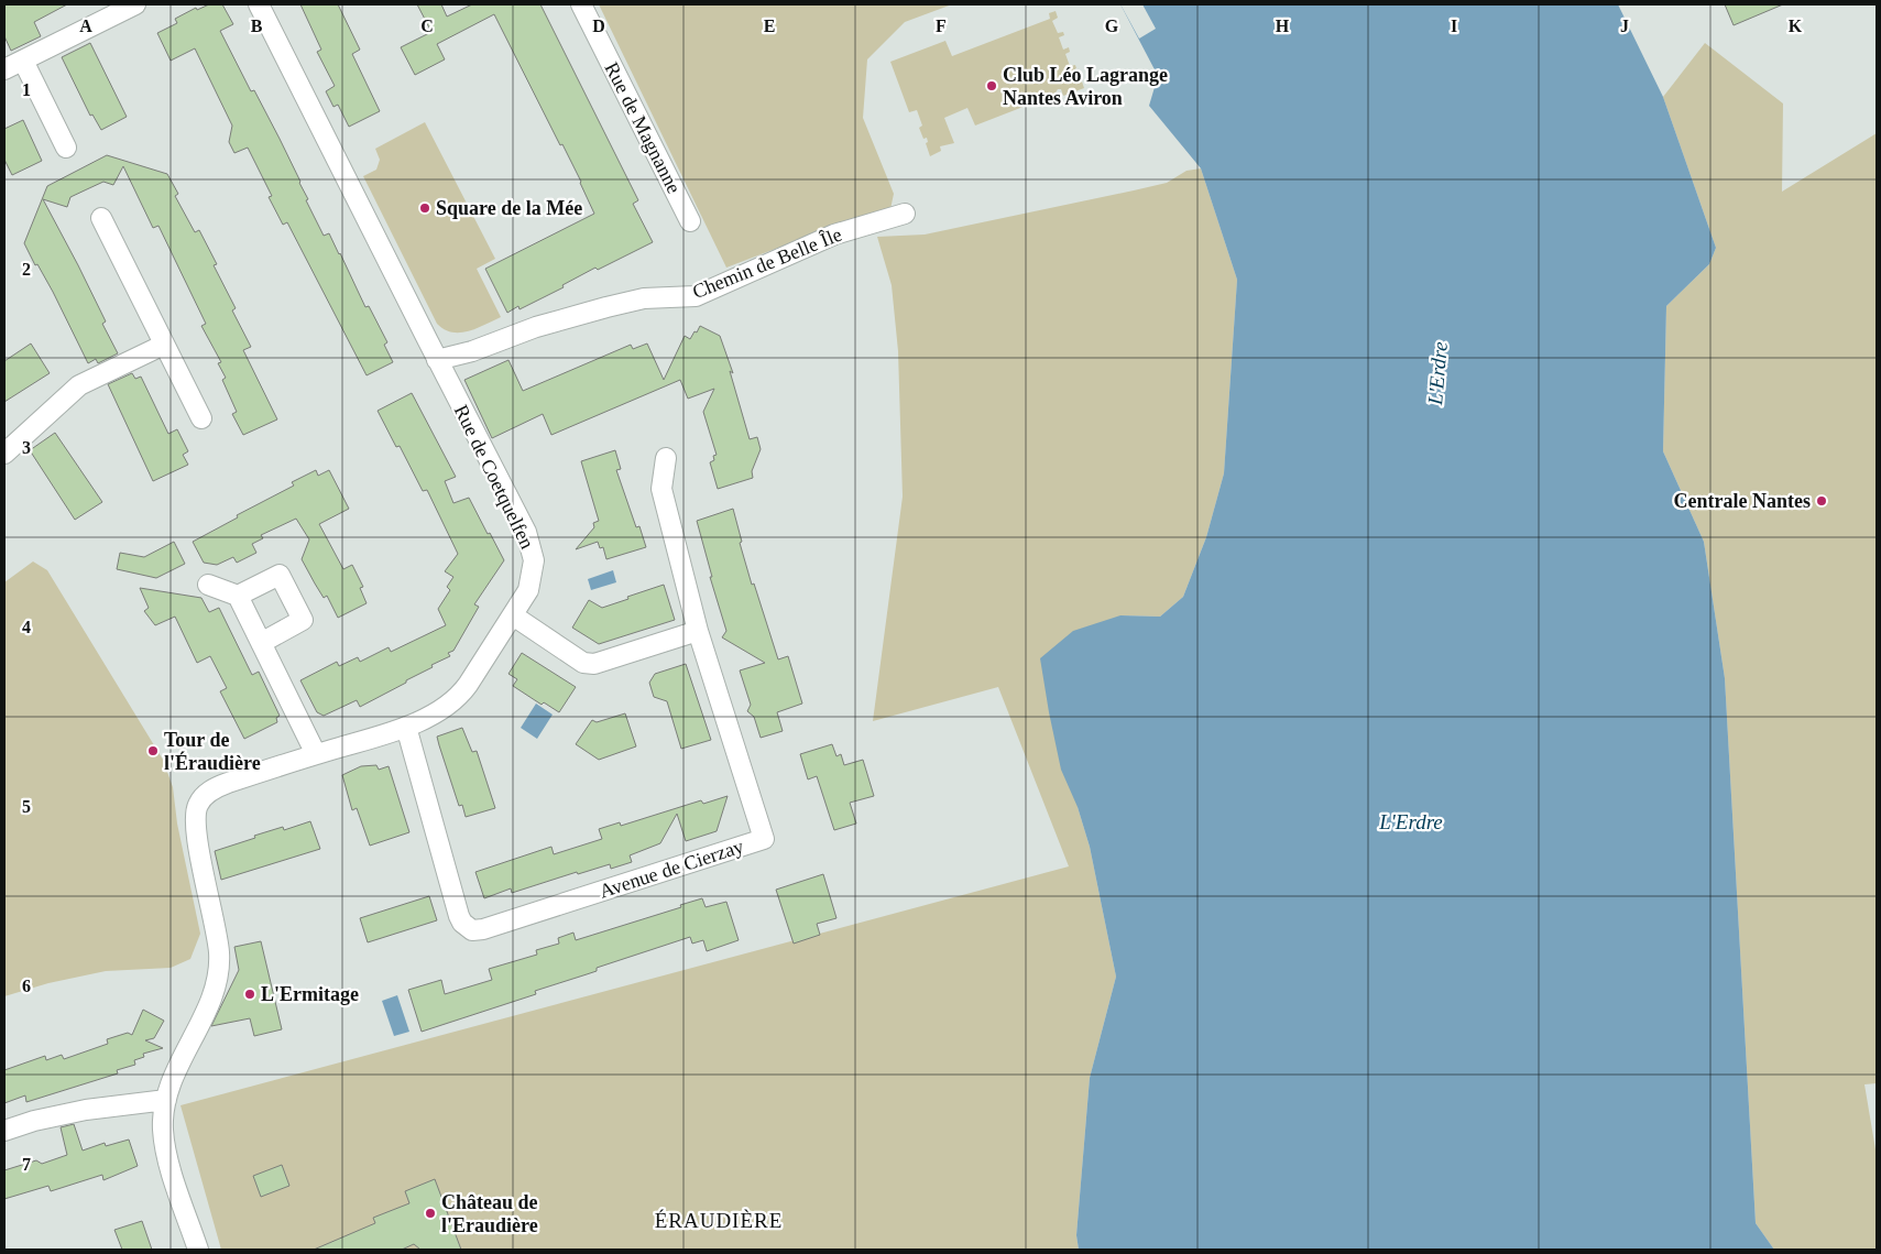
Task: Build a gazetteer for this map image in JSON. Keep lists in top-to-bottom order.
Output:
{
  "streets": {
    "street": [
      "Rue de Magnanne",
      "Chemin de Belle Île",
      "Rue de Coetquelfen",
      "Avenue de Cierzay"
    ]
  },
  "crossings": [
    ["Chemin de Belle Île", "Rue de Coetquelfen"],
    ["Rue de Coetquelfen", "Avenue de Cierzay"]
  ],
  "districts": ["ÉRAUDIÈRE"],
  "water": ["L'Erdre"],
  "places": [
    "Club Léo Lagrange Nantes Aviron",
    "Square de la Mée",
    "Centrale Nantes",
    "Tour de l'Éraudière",
    "L'Ermitage",
    "Château de l'Eraudière"
  ],
  "grid": {
    "columns": [
      "A",
      "B",
      "C",
      "D",
      "E",
      "F",
      "G",
      "H",
      "I",
      "J",
      "K"
    ],
    "rows": [
      "1",
      "2",
      "3",
      "4",
      "5",
      "6",
      "7"
    ]
  }
}
